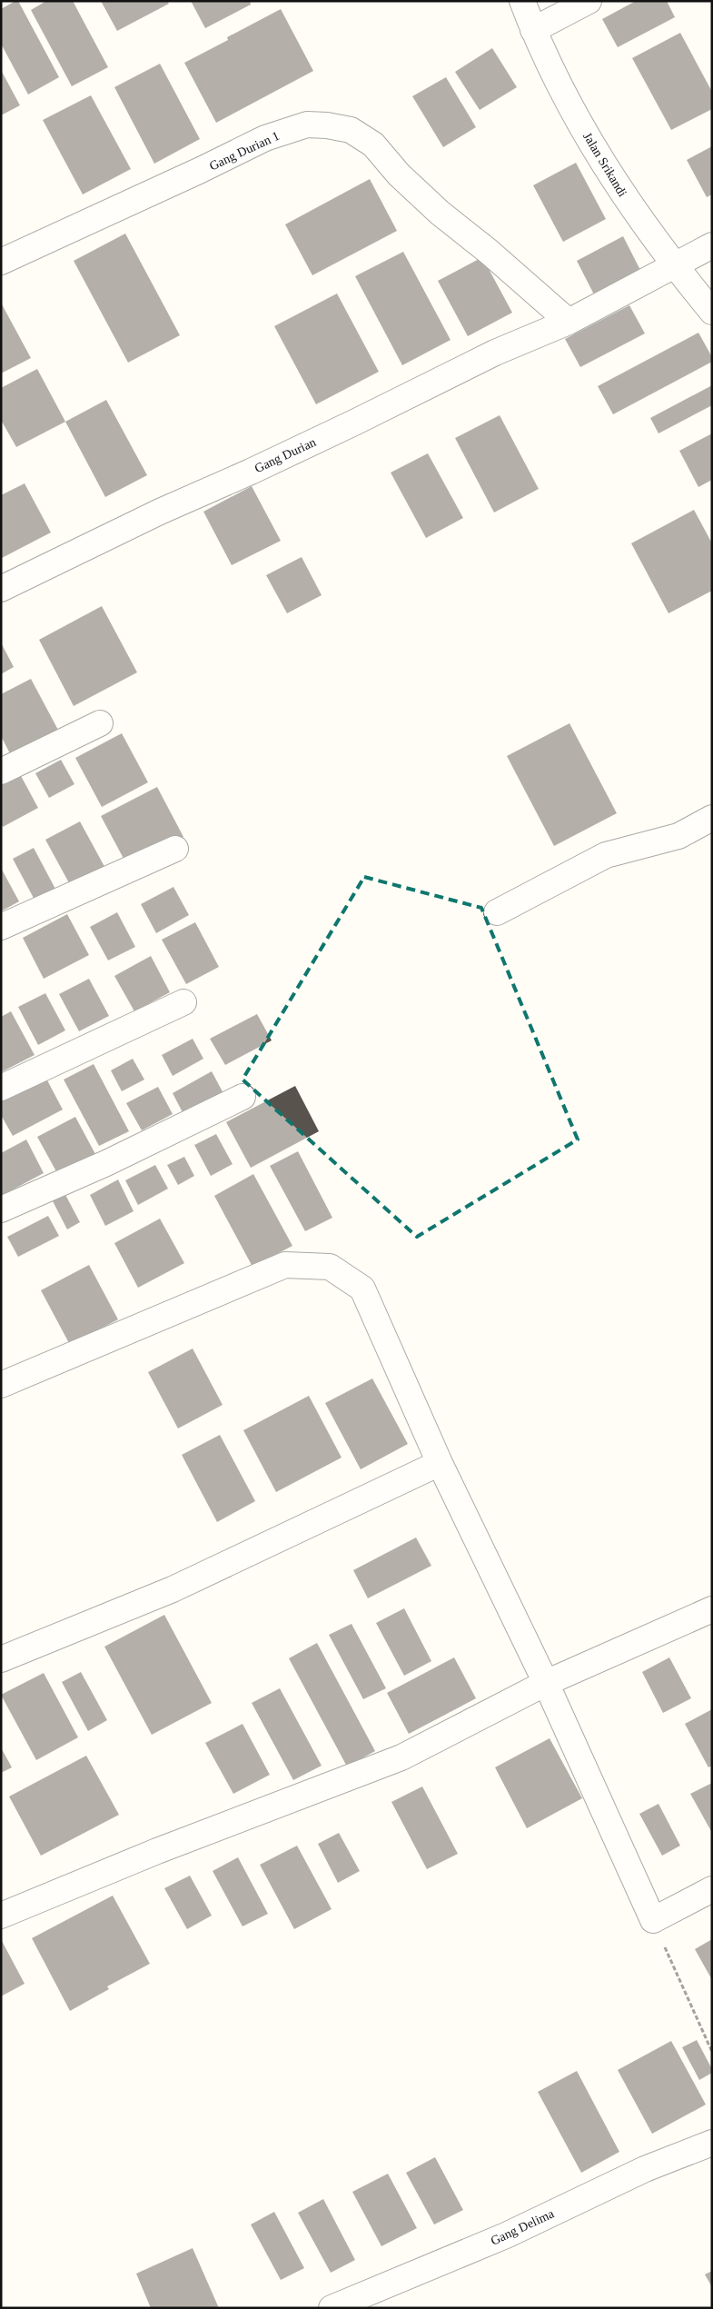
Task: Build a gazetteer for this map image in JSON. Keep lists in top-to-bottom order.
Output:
{
  "streets": {
    "street": [
      "Gang Durian 1",
      "Jalan Srikandi",
      "Gang Durian",
      "Gang Delima"
    ]
  },
  "crossings": [
    ["Gang Durian 1", "Gang Durian"],
    ["Jalan Srikandi", "Gang Durian"]
  ]
}
